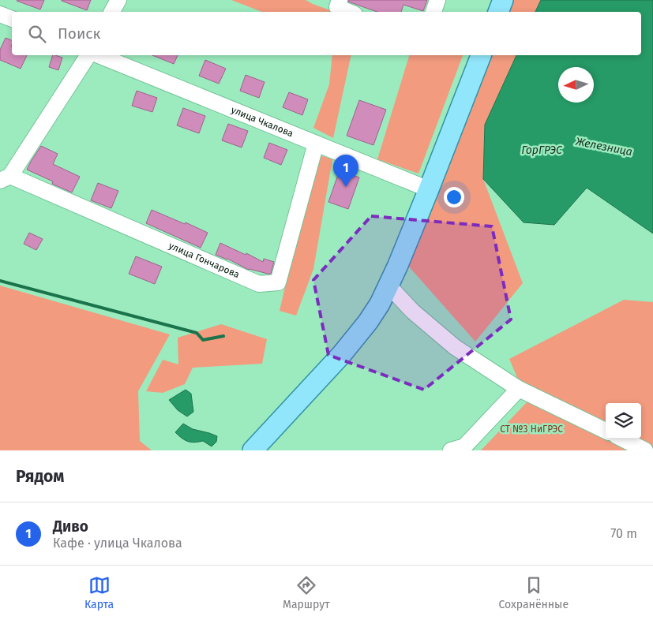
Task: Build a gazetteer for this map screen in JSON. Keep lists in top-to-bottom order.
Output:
{
  "streets": {
    "street": ["улица Чкалова", "улица Гончарова"]
  },
  "crossings": [
    ["улица Чкалова", "улица Гончарова"]
  ],
  "water": ["Железница", "ГорГРЭС"],
  "parks": ["СТ №3 НиГРЭС"],
  "north": "left",
  "page": {
    "search": "Поиск",
    "pins": "1",
    "heading": "Рядом",
    "list": [
      {
        "mark": "1",
        "name": "Диво",
        "note": "Кафе · улица Чкалова",
        "value": "70 m"
      }
    ],
    "nav": ["Карта", "Маршрут", "Сохранённые"]
  }
}
